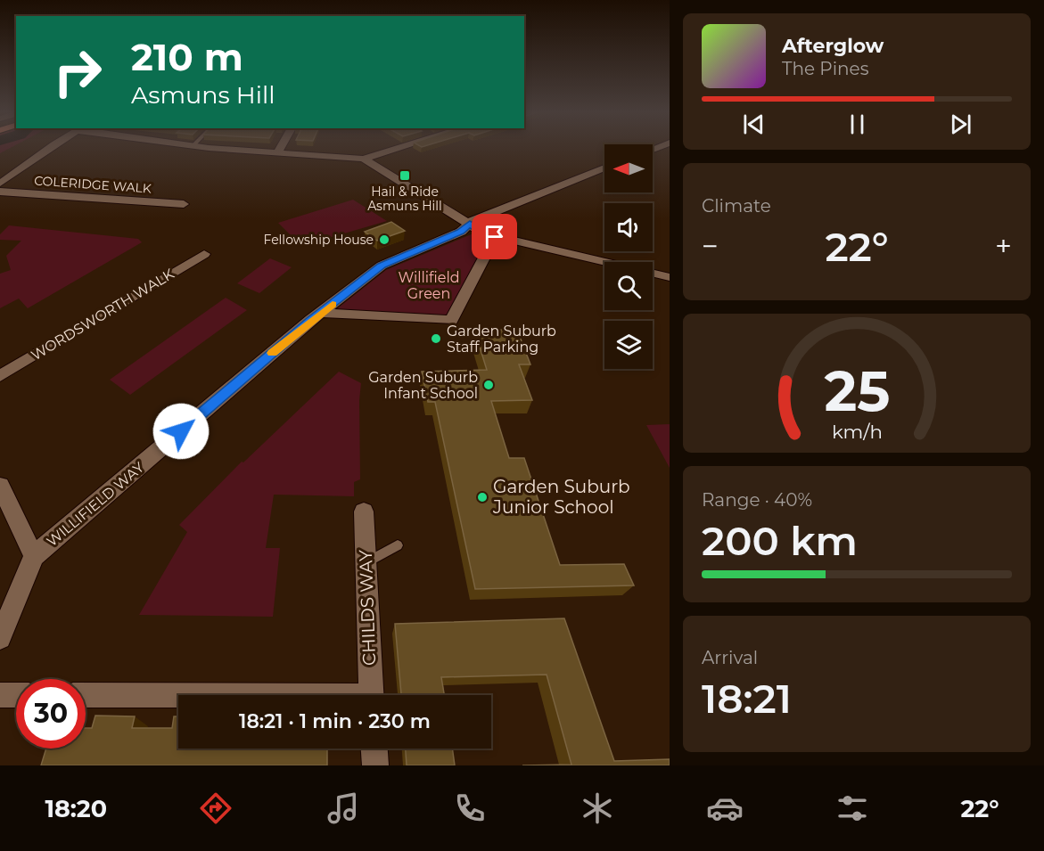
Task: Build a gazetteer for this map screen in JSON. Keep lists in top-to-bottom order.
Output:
{
  "streets": {
    "street": [
      "COLERIDGE WALK",
      "WORDSWORTH WALK",
      "WILLIFIELD WAY",
      "CHILDS WAY"
    ]
  },
  "parks": ["Willifield Green"],
  "places": {
    "transit": ["Hail & Ride Asmuns Hill"],
    "other": [
      "Fellowship House",
      "Garden Suburb Staff Parking",
      "Garden Suburb Infant School",
      "Garden Suburb Junior School"
    ]
  },
  "north": "left",
  "page": {
    "turn": ["210 m", "Asmuns Hill"],
    "song": ["Afterglow", "The Pines"],
    "tile": [
      "Climate",
      ["Range · 40%", "200 km"],
      ["Arrival", "18:21"]
    ],
    "heat": ["−", "22°", "+"],
    "limit": "30",
    "trip": "18:21 · 1 min · 230 m",
    "tabs": ["18:20", "22°"],
    "gauge": ["25", "km/h"]
  }
}
